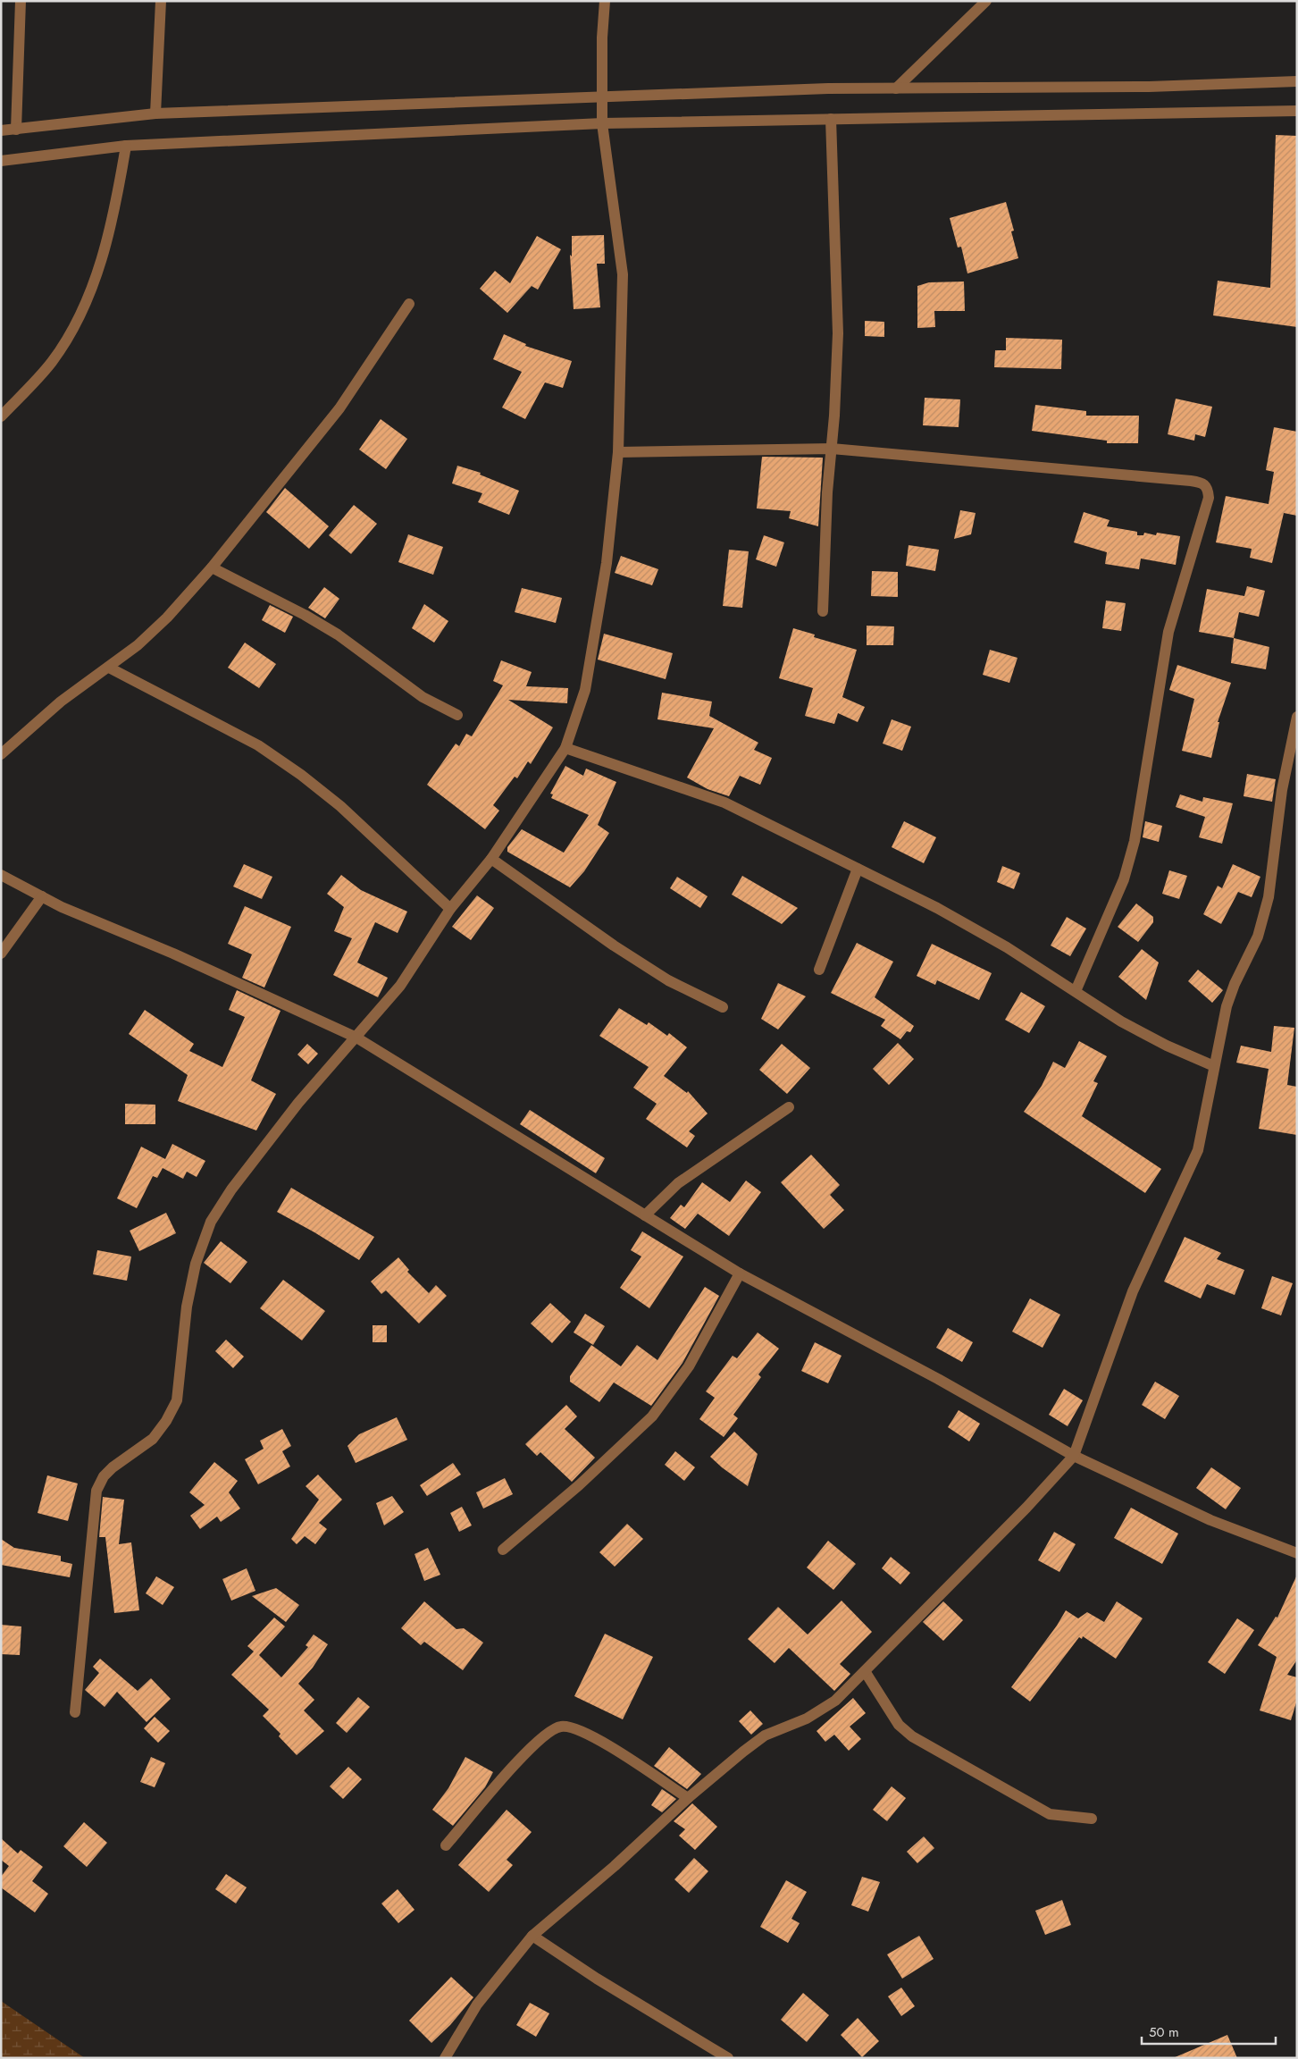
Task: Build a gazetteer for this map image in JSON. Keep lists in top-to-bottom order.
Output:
{
  "scale_bar": "50 m"
}
